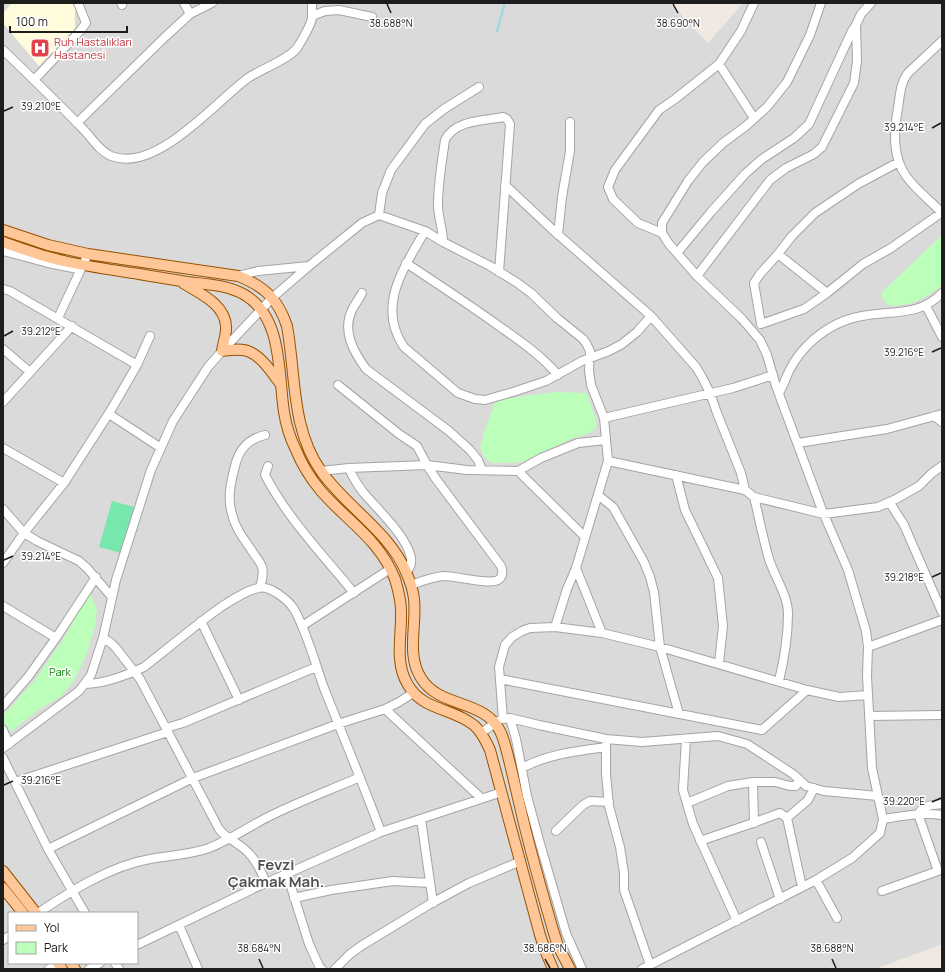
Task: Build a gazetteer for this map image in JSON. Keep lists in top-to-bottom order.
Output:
{
  "districts": ["Fevzi Çakmak Mah."],
  "parks": ["Park"],
  "places": {
    "hospital": ["Ruh Hastalıkları Hastanesi"]
  },
  "legend": ["Yol", "Park"],
  "scale_bar": "100 m",
  "coordinates": [
    "38.688°N",
    "38.690°N",
    "39.210°E",
    "39.214°E",
    "39.212°E",
    "39.216°E",
    "39.218°E",
    "39.220°E",
    "38.686°N",
    "38.684°N"
  ]
}
